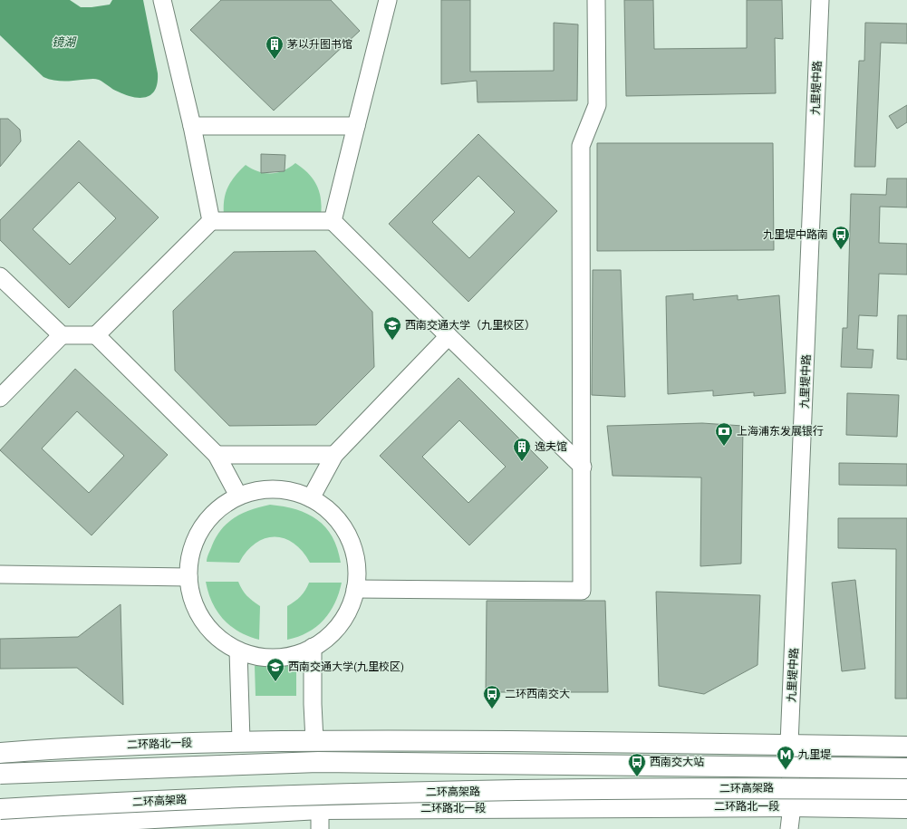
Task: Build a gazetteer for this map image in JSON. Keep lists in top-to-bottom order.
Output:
{
  "streets": {
    "main road": ["二环路北一段", "二环高架路"],
    "street": ["九里堤中路"]
  },
  "crossings": [
    ["九里堤中路", "二环路北一段"]
  ],
  "water": ["镜湖"],
  "places": {
    "building": ["茅以升图书馆", "逸夫馆"],
    "bus stop": ["九里堤中路南", "二环西南交大", "西南交大站"],
    "school or university": ["西南交通大学（九里校区）", "西南交通大学(九里校区)"],
    "bank": ["上海浦东发展银行"],
    "metro station": ["九里堤"]
  }
}
